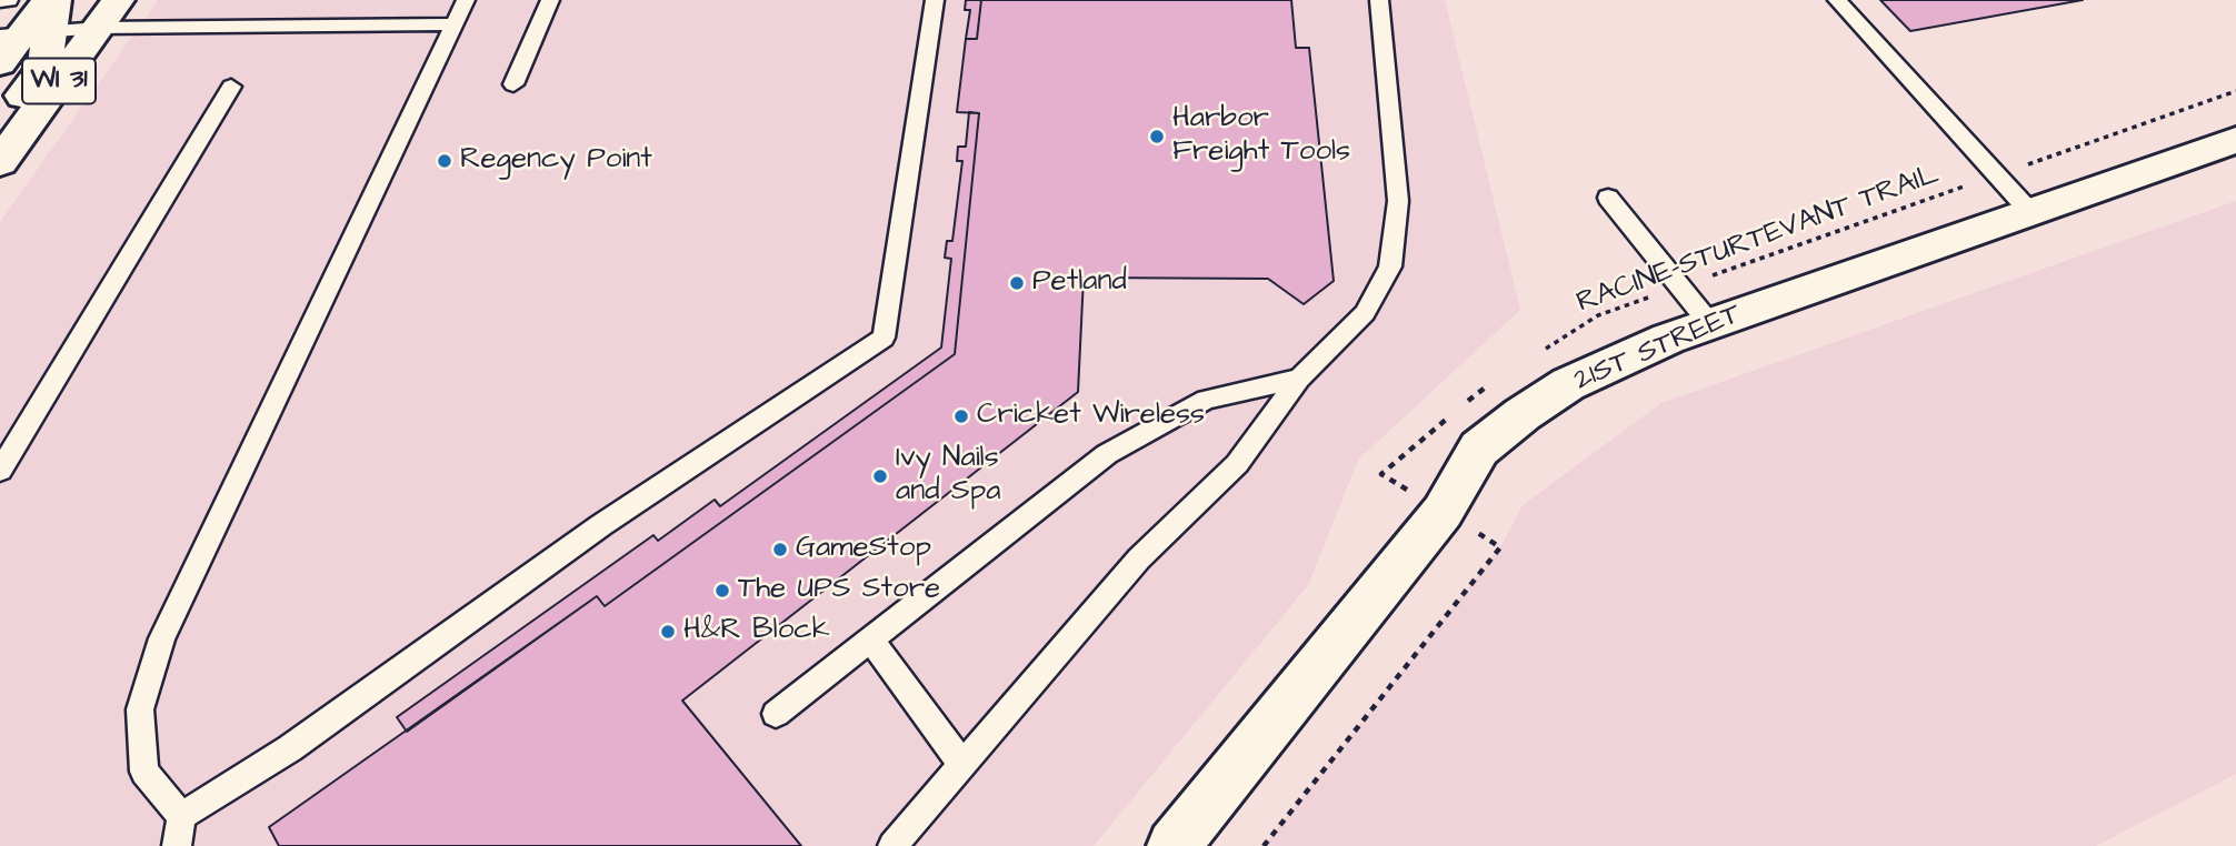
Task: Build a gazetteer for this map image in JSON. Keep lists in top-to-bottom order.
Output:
{
  "streets": {
    "street": ["WI 31", "21ST STREET"],
    "path": ["RACINE-STURTEVANT TRAIL"]
  },
  "places": [
    "Harbor Freight Tools",
    "Regency Point",
    "Petland",
    "Cricket Wireless",
    "Ivy Nails and Spa",
    "GameStop",
    "The UPS Store",
    "H&R Block"
  ]
}
